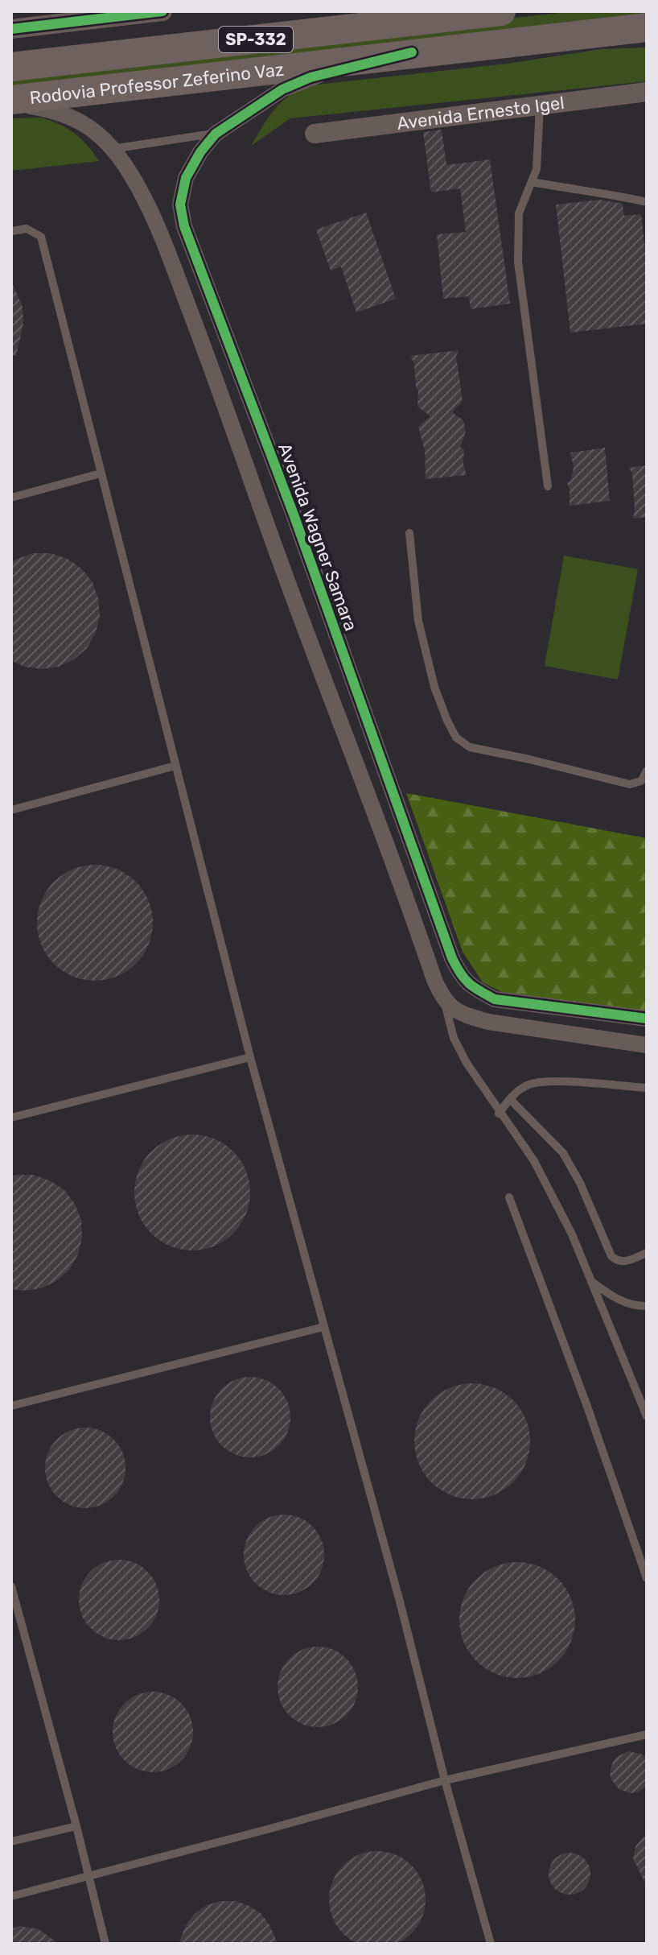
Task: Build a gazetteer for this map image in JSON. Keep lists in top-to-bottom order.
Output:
{
  "streets": {
    "highway": ["SP-332", "Rodovia Professor Zeferino Vaz"],
    "street": ["Avenida Ernesto Igel", "Avenida Wagner Samara"]
  },
  "crossings": [
    ["Rodovia Professor Zeferino Vaz", "Avenida Wagner Samara"]
  ]
}
